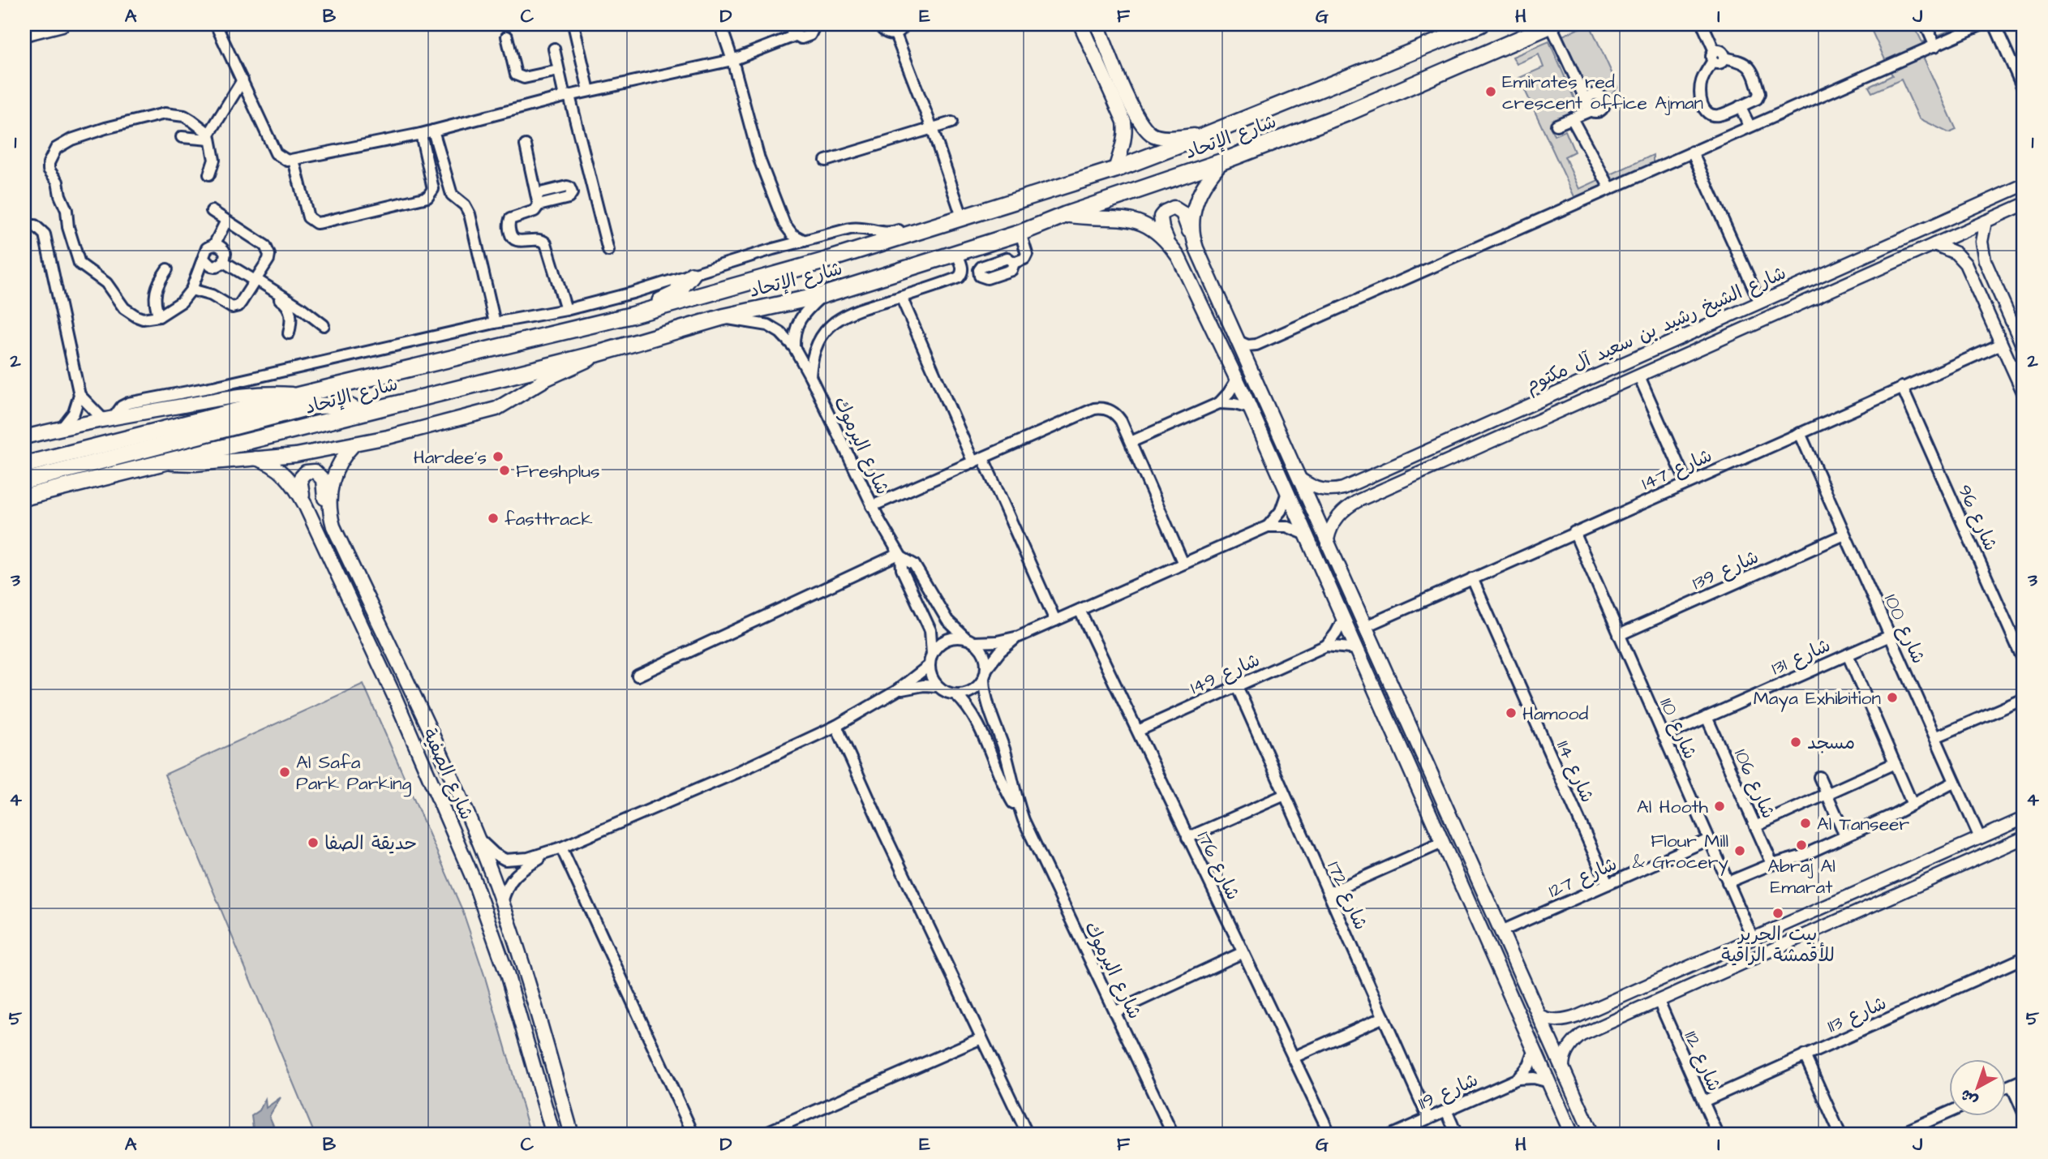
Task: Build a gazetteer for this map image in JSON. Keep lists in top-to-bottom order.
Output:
{
  "streets": {
    "highway": ["شارع الإتحاد"],
    "main road": ["شارع الصفية"],
    "street": [
      "شارع الشيخ رشيد بن سعيد آل مكتوم",
      "شارع اليرموك",
      "شارع 147",
      "شارع 96",
      "شارع 139",
      "شارع 100",
      "شارع 131",
      "شارع 149",
      "شارع 110",
      "شارع 114",
      "شارع 106",
      "شارع 176",
      "شارع 127",
      "شارع 172",
      "شارع 113",
      "شارع 112",
      "شارع 119"
    ]
  },
  "crossings": [
    ["شارع الإتحاد", "شارع اليرموك"],
    ["شارع 147", "شارع 96"],
    ["شارع 147", "شارع 100"],
    ["شارع 147", "شارع 110"],
    ["شارع 147", "شارع 114"],
    ["شارع 139", "شارع 100"],
    ["شارع 139", "شارع 110"],
    ["شارع 100", "شارع 131"],
    ["شارع 131", "شارع 110"],
    ["شارع 131", "شارع 106"],
    ["شارع 149", "شارع 176"],
    ["شارع 149", "شارع 172"],
    ["شارع 110", "شارع 127"],
    ["شارع 114", "شارع 127"],
    ["شارع 172", "شارع 119"],
    ["شارع 113", "شارع 112"]
  ],
  "places": [
    "Emirates red crescent office Ajman",
    "Hardee's",
    "Freshplus",
    "fasttrack",
    "Maya Exhibition",
    "Hamood",
    "مسجد",
    "Al Safa Park Parking",
    "Al Hooth",
    "Al Tanseer",
    "حديقة الصفا",
    "Abraj Al Emarat",
    "Flour Mill & Grocery",
    "بيت الحرير للأقمشة الراقية"
  ],
  "north": "bottom left",
  "grid": {
    "columns": [
      "A",
      "B",
      "C",
      "D",
      "E",
      "F",
      "G",
      "H",
      "I",
      "J"
    ],
    "rows": [
      "1",
      "2",
      "3",
      "4",
      "5"
    ]
  }
}
